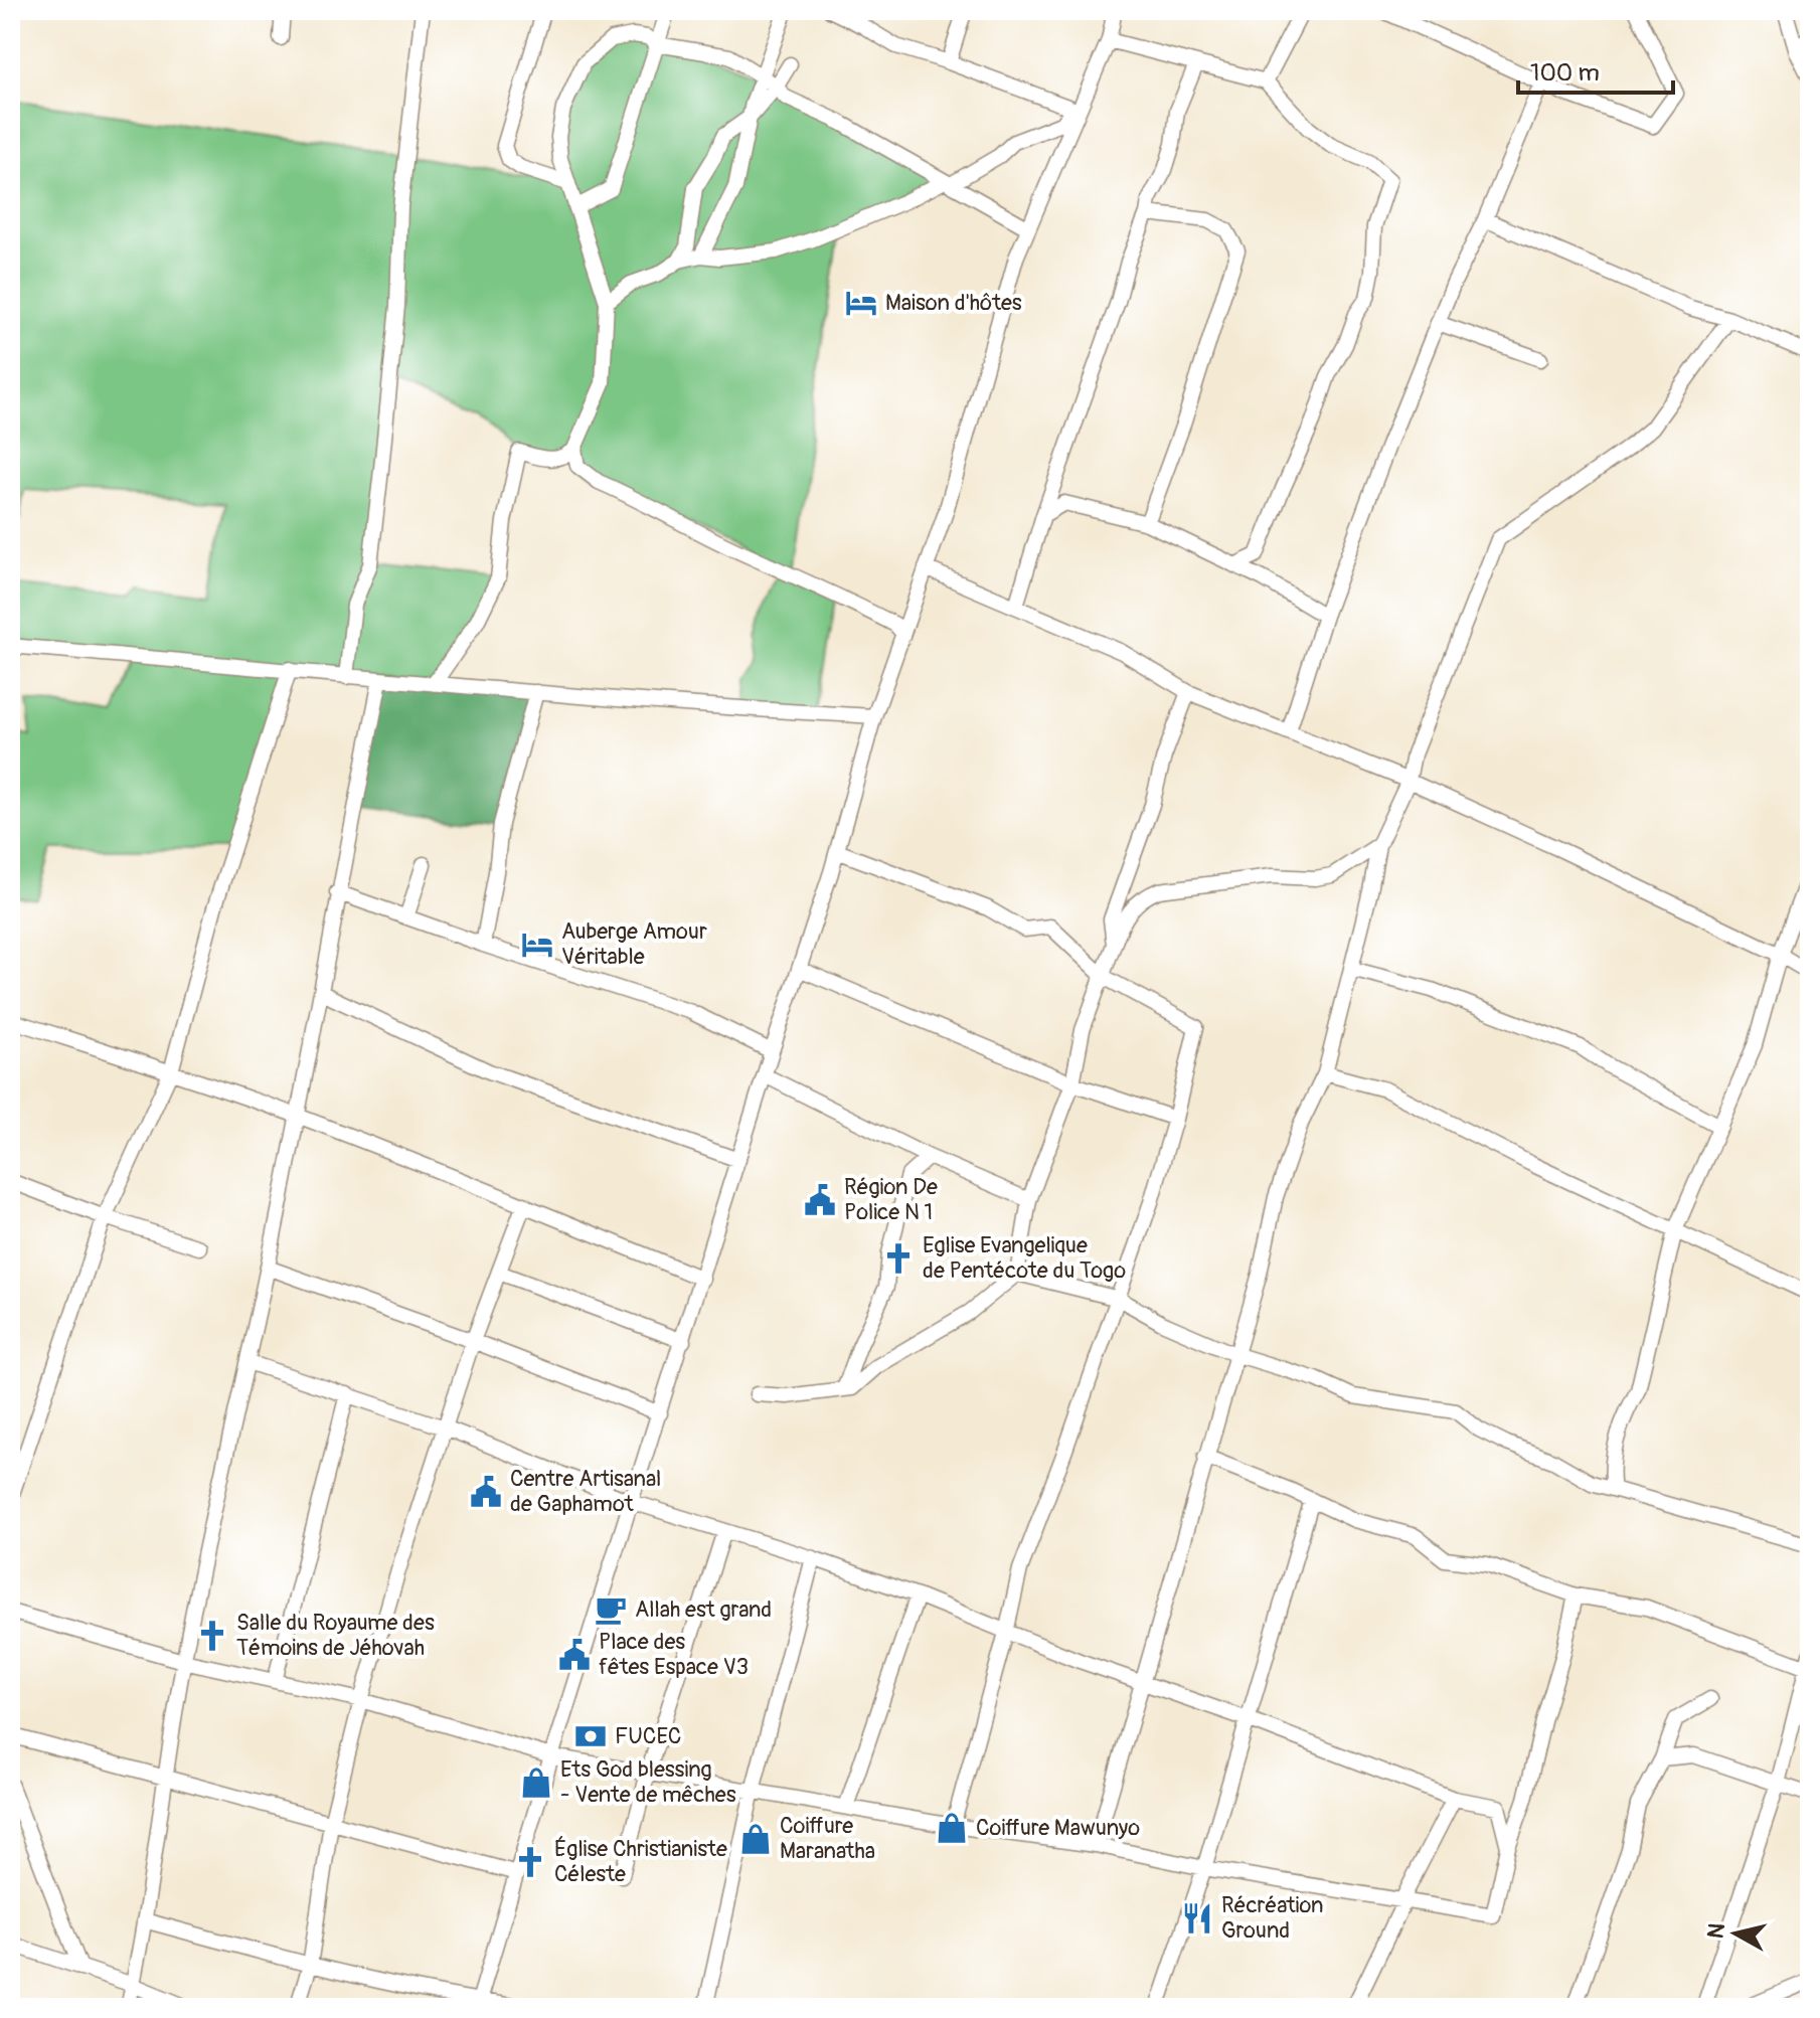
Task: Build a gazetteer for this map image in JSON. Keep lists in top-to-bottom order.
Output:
{
  "places": {
    "hotel": ["Maison d'hôtes", "Auberge Amour Véritable"],
    "public building": ["Région De Police N 1", "Centre Artisanal de Gaphamot", "Place des fêtes Espace V3"],
    "church": ["Eglise Evangelique de Pentécote du Togo", "Salle du Royaume des Témoins de Jéhovah", "Église Christianiste Céleste"],
    "cafe": ["Allah est grand"],
    "bank": ["FUCEC"],
    "shop": ["Ets God blessing - Vente de mêches", "Coiffure Mawunyo", "Coiffure Maranatha"],
    "restaurant": ["Récréation Ground"]
  },
  "scale_bar": "100 m",
  "north": "left"
}
